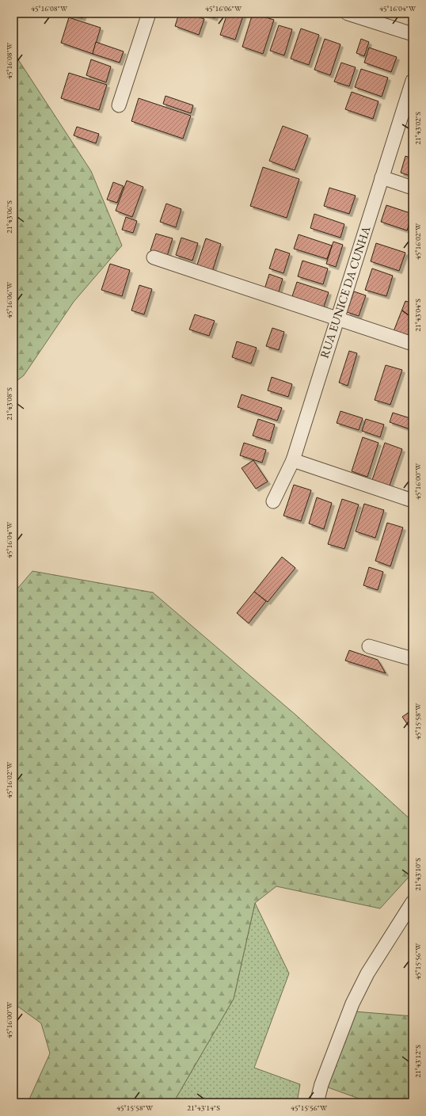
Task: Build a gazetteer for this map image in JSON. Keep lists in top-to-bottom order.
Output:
{
  "streets": {
    "street": ["RUA EUNICE DA CUNHA"]
  },
  "coordinates": [
    "45°16'08\"W",
    "45°16'06\"W",
    "45°16'04\"W",
    "21°43'02\"S",
    "21°43'06\"S",
    "45°16'02\"W",
    "21°43'04\"S",
    "21°43'08\"S",
    "45°16'00\"W",
    "45°15'58\"W",
    "21°43'10\"S",
    "45°15'56\"W",
    "21°43'12\"S",
    "21°43'14\"S"
  ]
}
